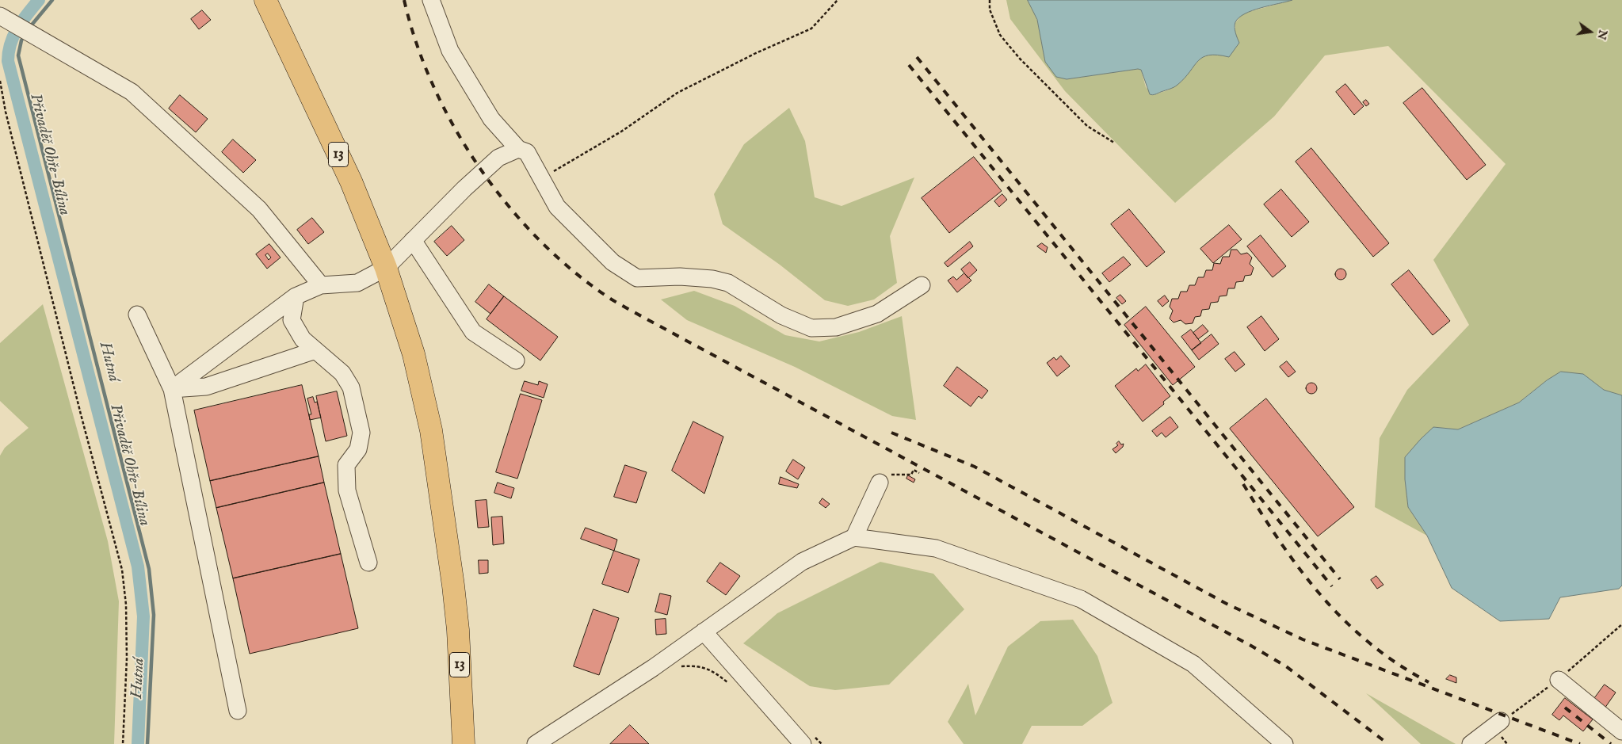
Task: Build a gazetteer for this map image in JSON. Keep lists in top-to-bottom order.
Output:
{
  "streets": {
    "main road": ["13"]
  },
  "water": ["Přivaděč Ohře-Bílina", "Hutná"],
  "north": "right"
}
